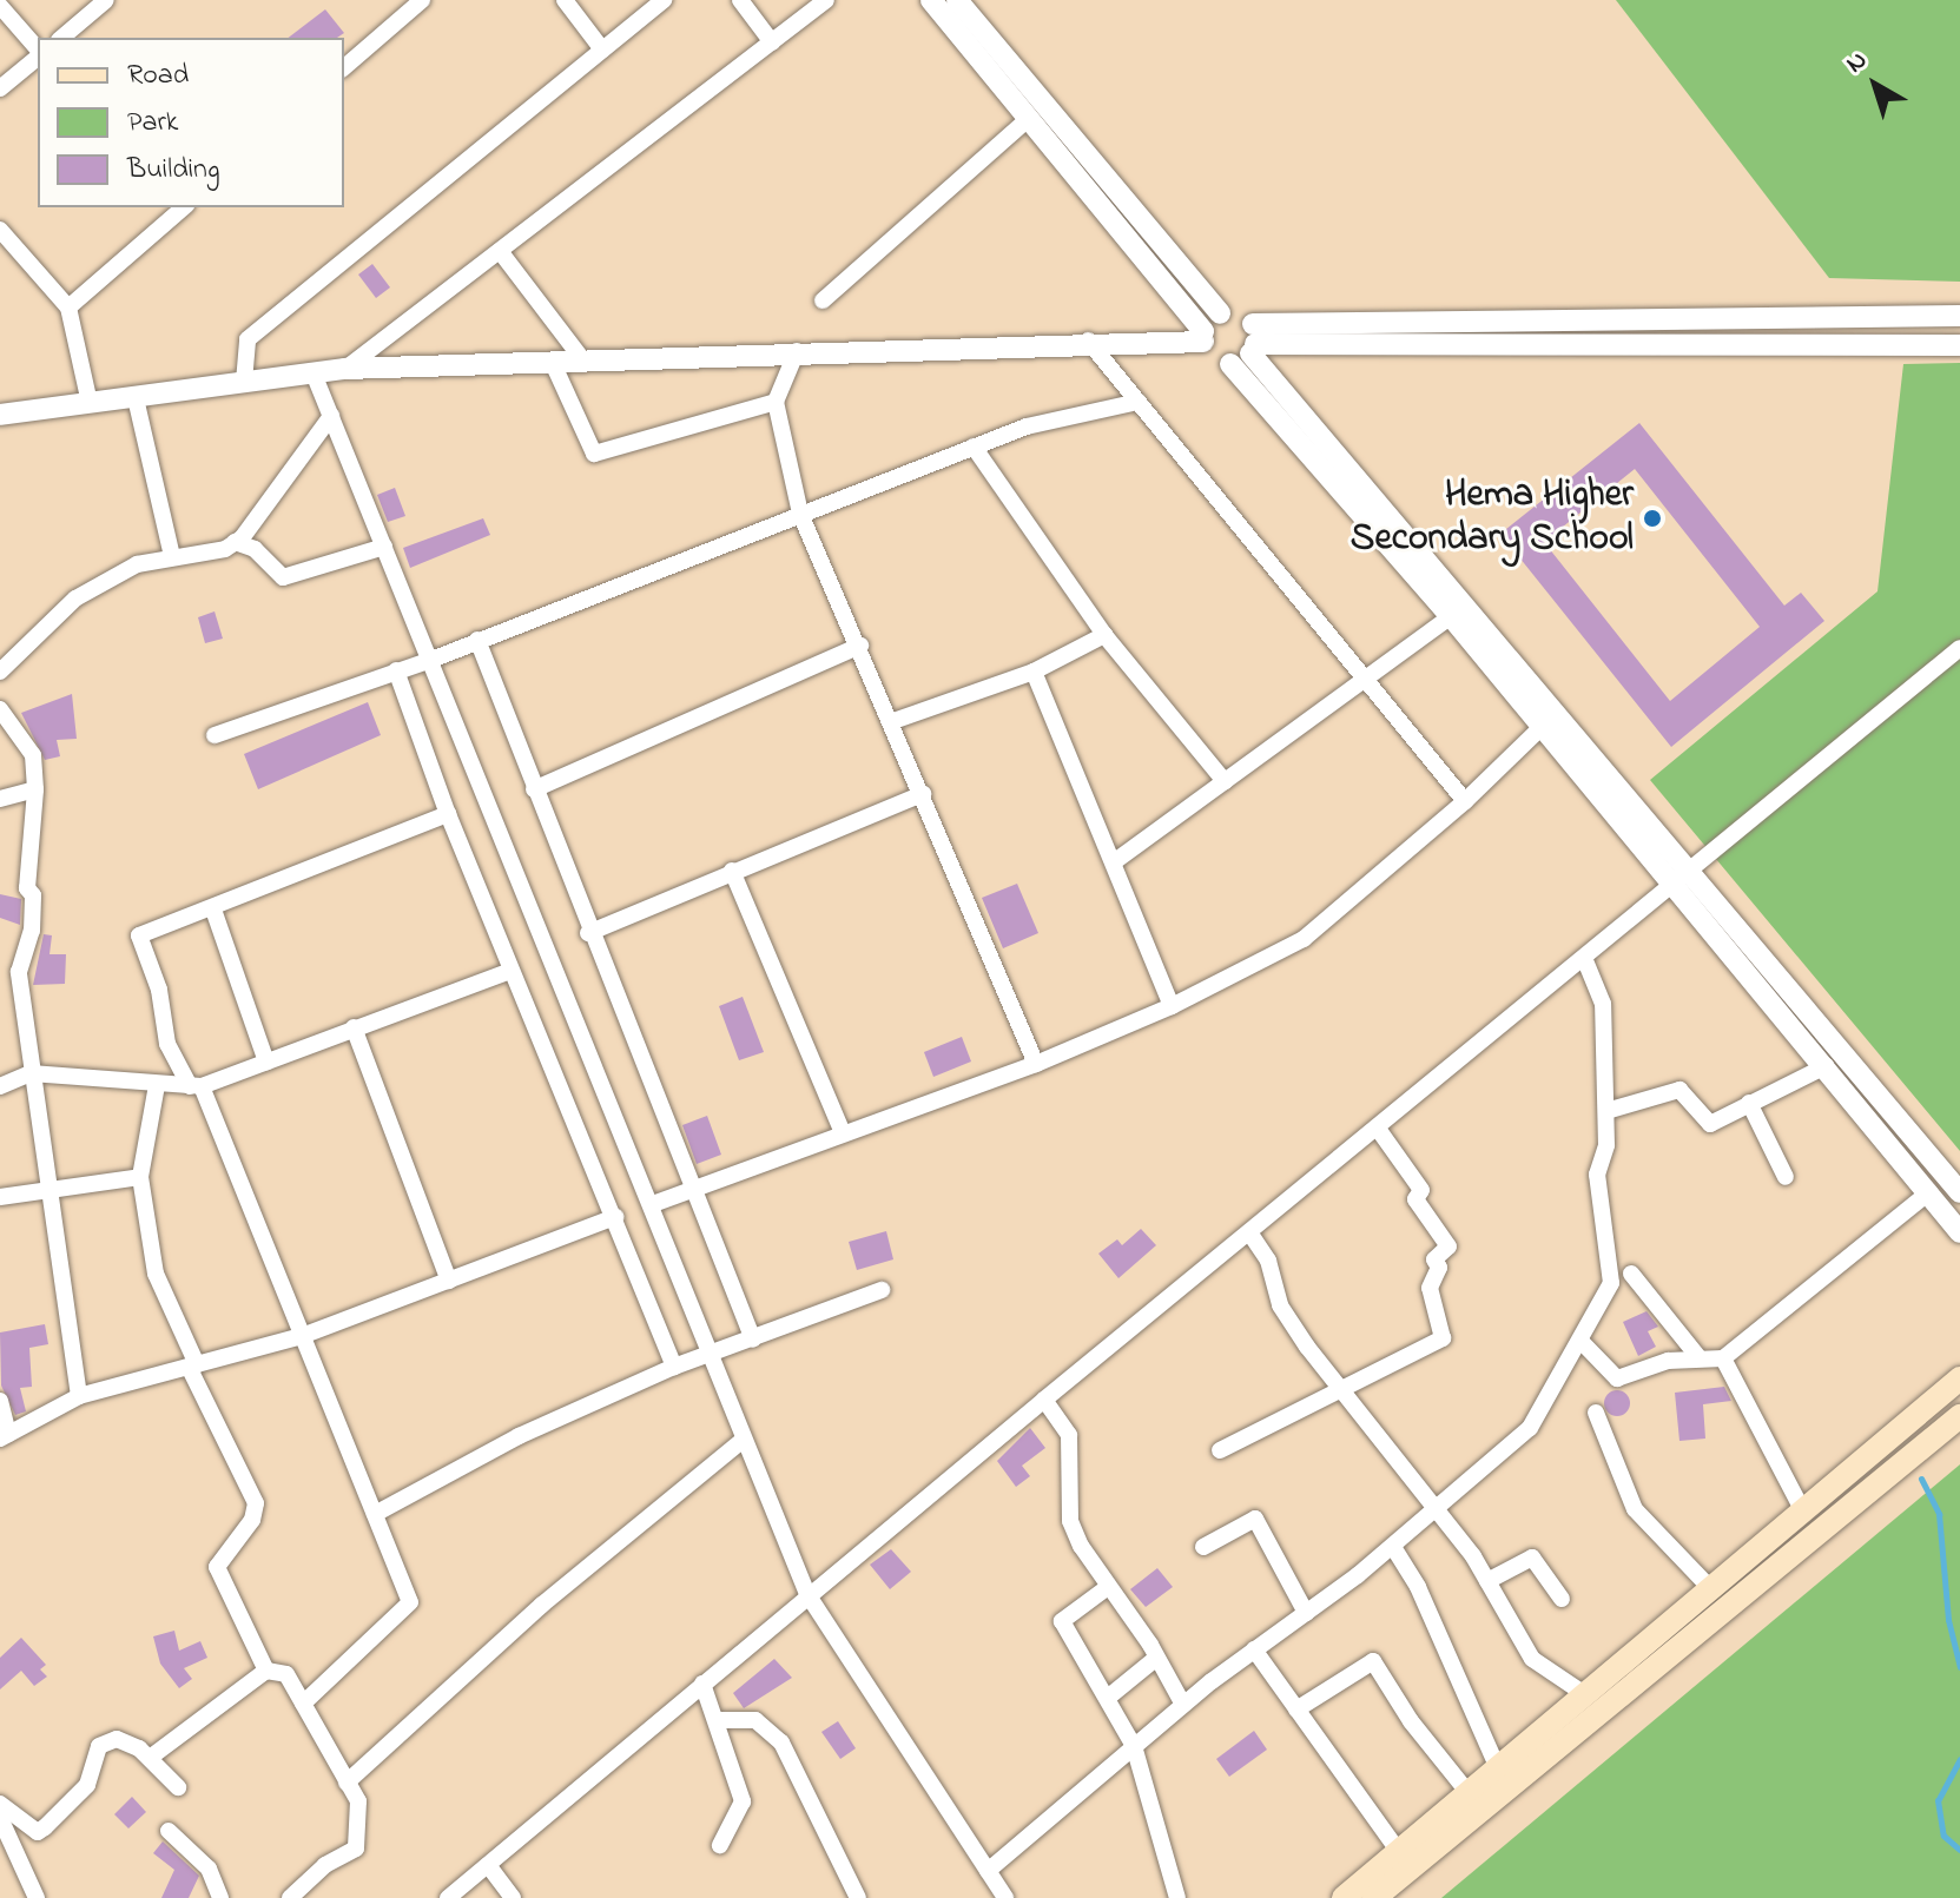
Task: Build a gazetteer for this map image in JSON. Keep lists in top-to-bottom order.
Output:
{
  "places": ["Hema Higher Secondary School"],
  "legend": ["Road", "Park", "Building"],
  "north": "top left"
}
